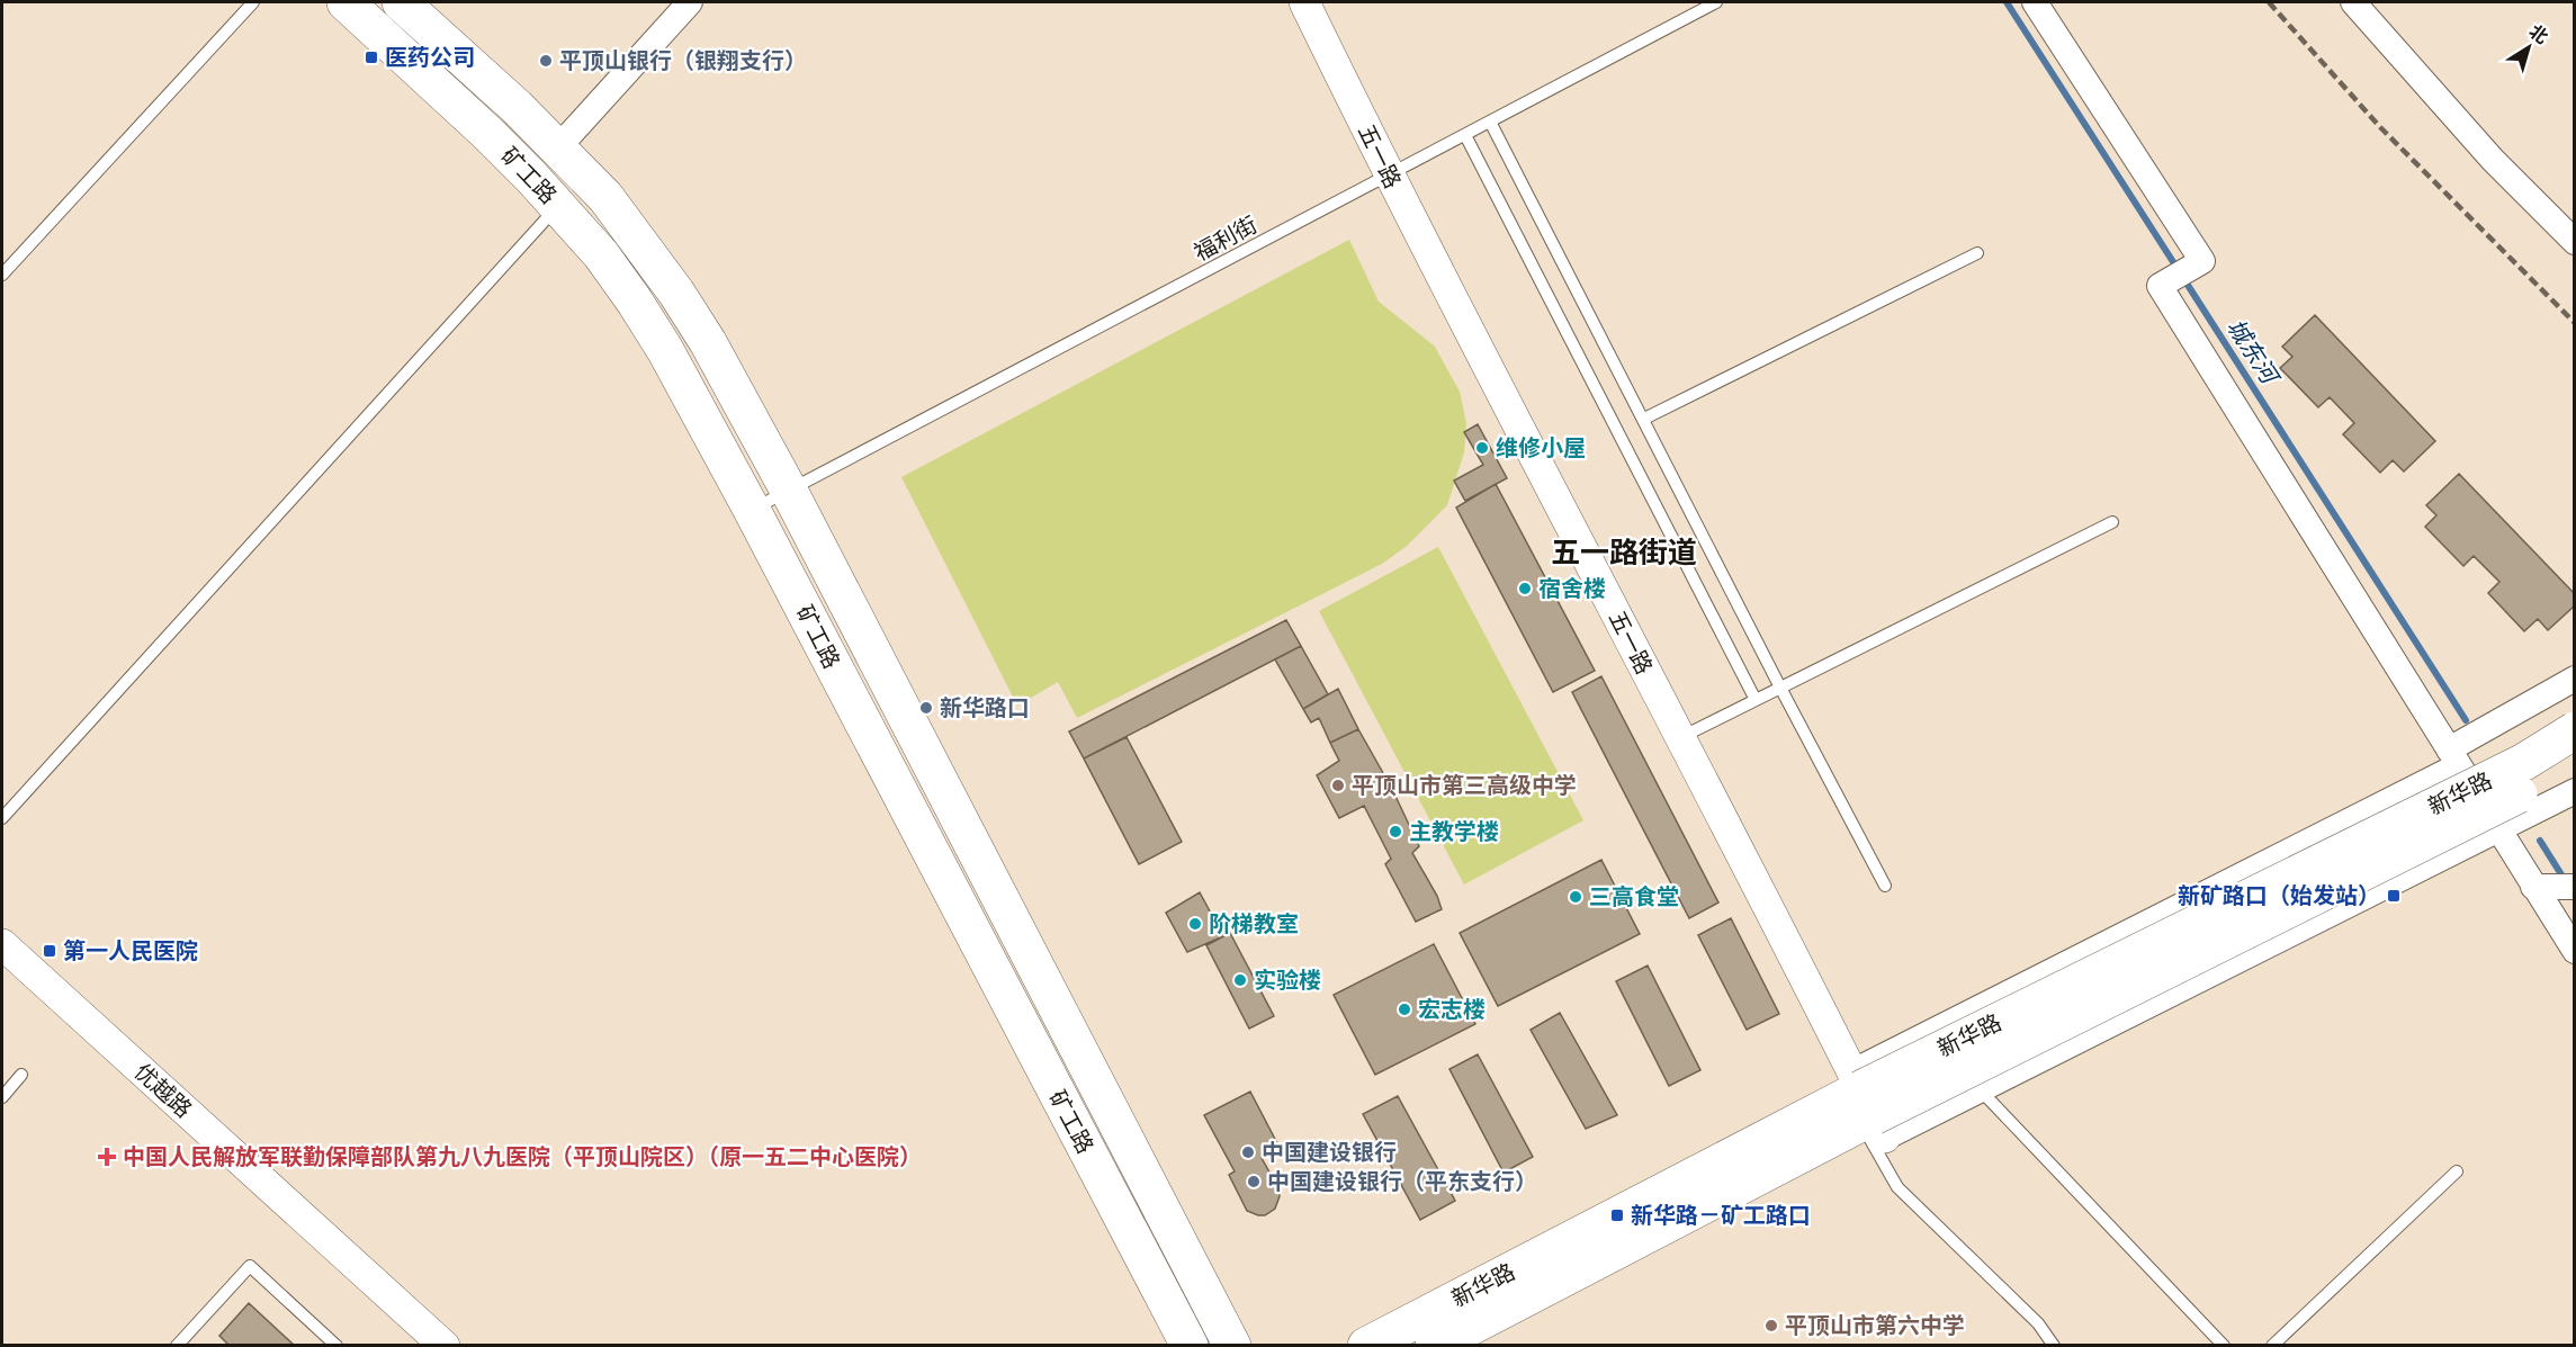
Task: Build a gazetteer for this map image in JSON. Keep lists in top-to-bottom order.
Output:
{
  "streets": {
    "main road": ["矿工路", "新华路"],
    "street": ["五一路", "优越路"],
    "lane": ["福利街"]
  },
  "crossings": [
    ["五一路", "福利街"],
    ["五一路", "新华路"],
    ["矿工路", "福利街"]
  ],
  "districts": ["五一路街道"],
  "water": ["城东河"],
  "places": {
    "transit": [
      "医药公司",
      "新矿路口（始发站）",
      "第一人民医院",
      "新华路－矿工路口"
    ],
    "other": [
      "平顶山银行（银翔支行）",
      "维修小屋",
      "宿舍楼",
      "新华路口",
      "平顶山市第三高级中学",
      "主教学楼",
      "三高食堂",
      "阶梯教室",
      "实验楼",
      "宏志楼",
      "中国建设银行",
      "中国建设银行（平东支行）",
      "平顶山市第六中学"
    ],
    "health": ["中国人民解放军联勤保障部队第九八九医院（平顶山院区）（原一五二中心医院）"]
  },
  "north": "top right"
}
